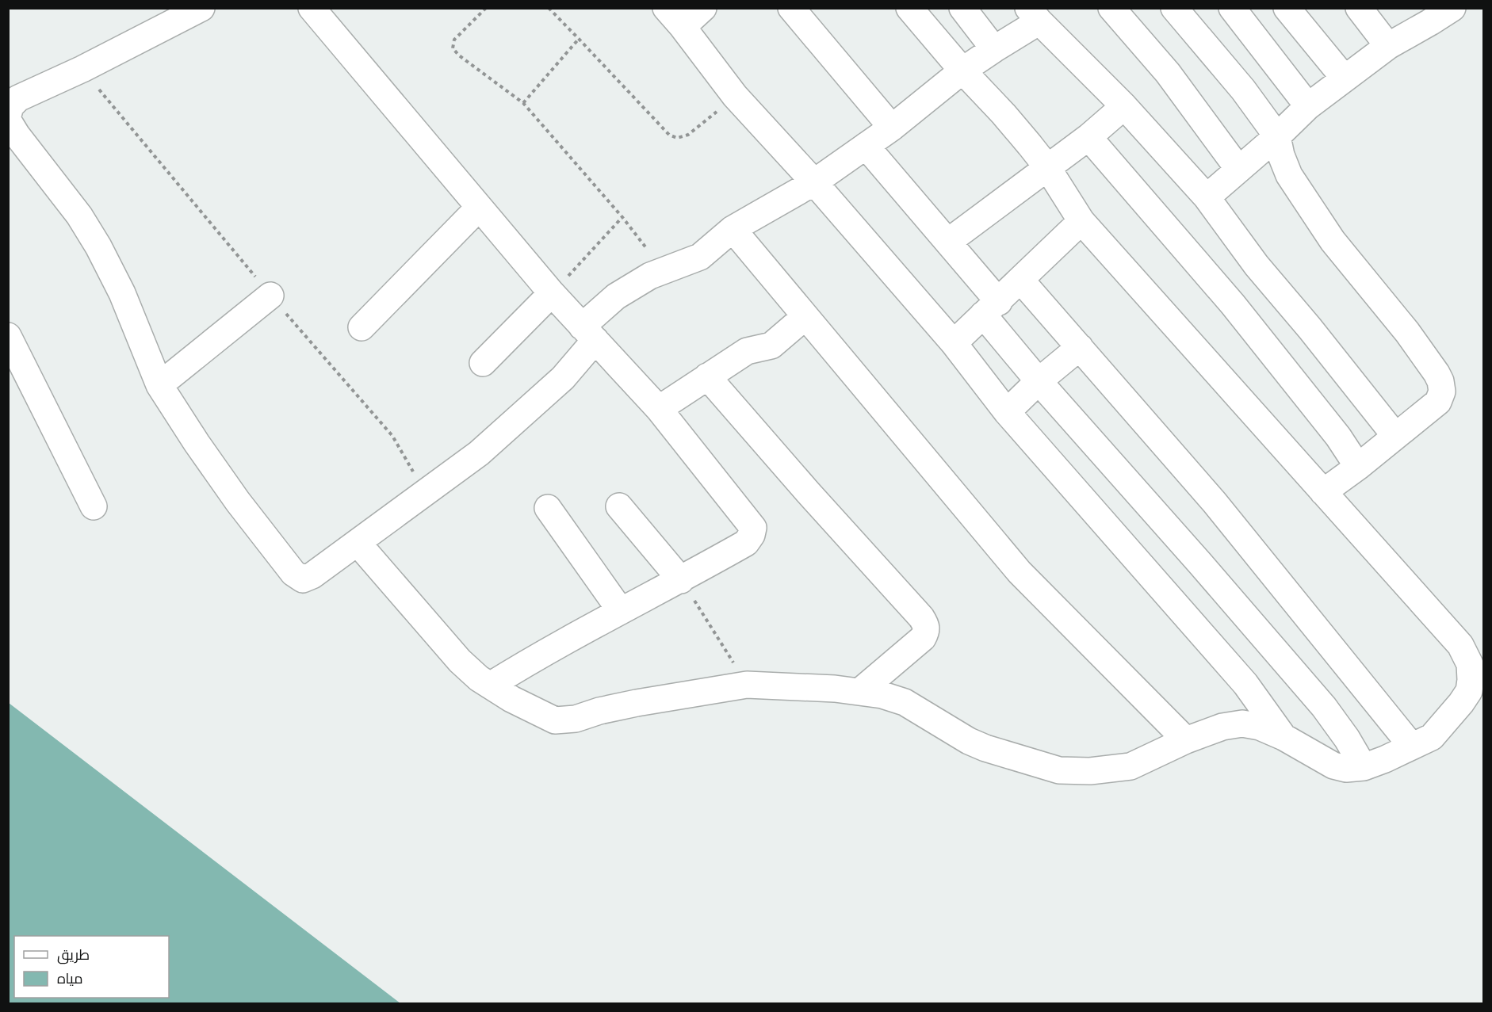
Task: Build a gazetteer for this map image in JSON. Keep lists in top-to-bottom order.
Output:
{
  "legend": ["طريق", "مياه"]
}
